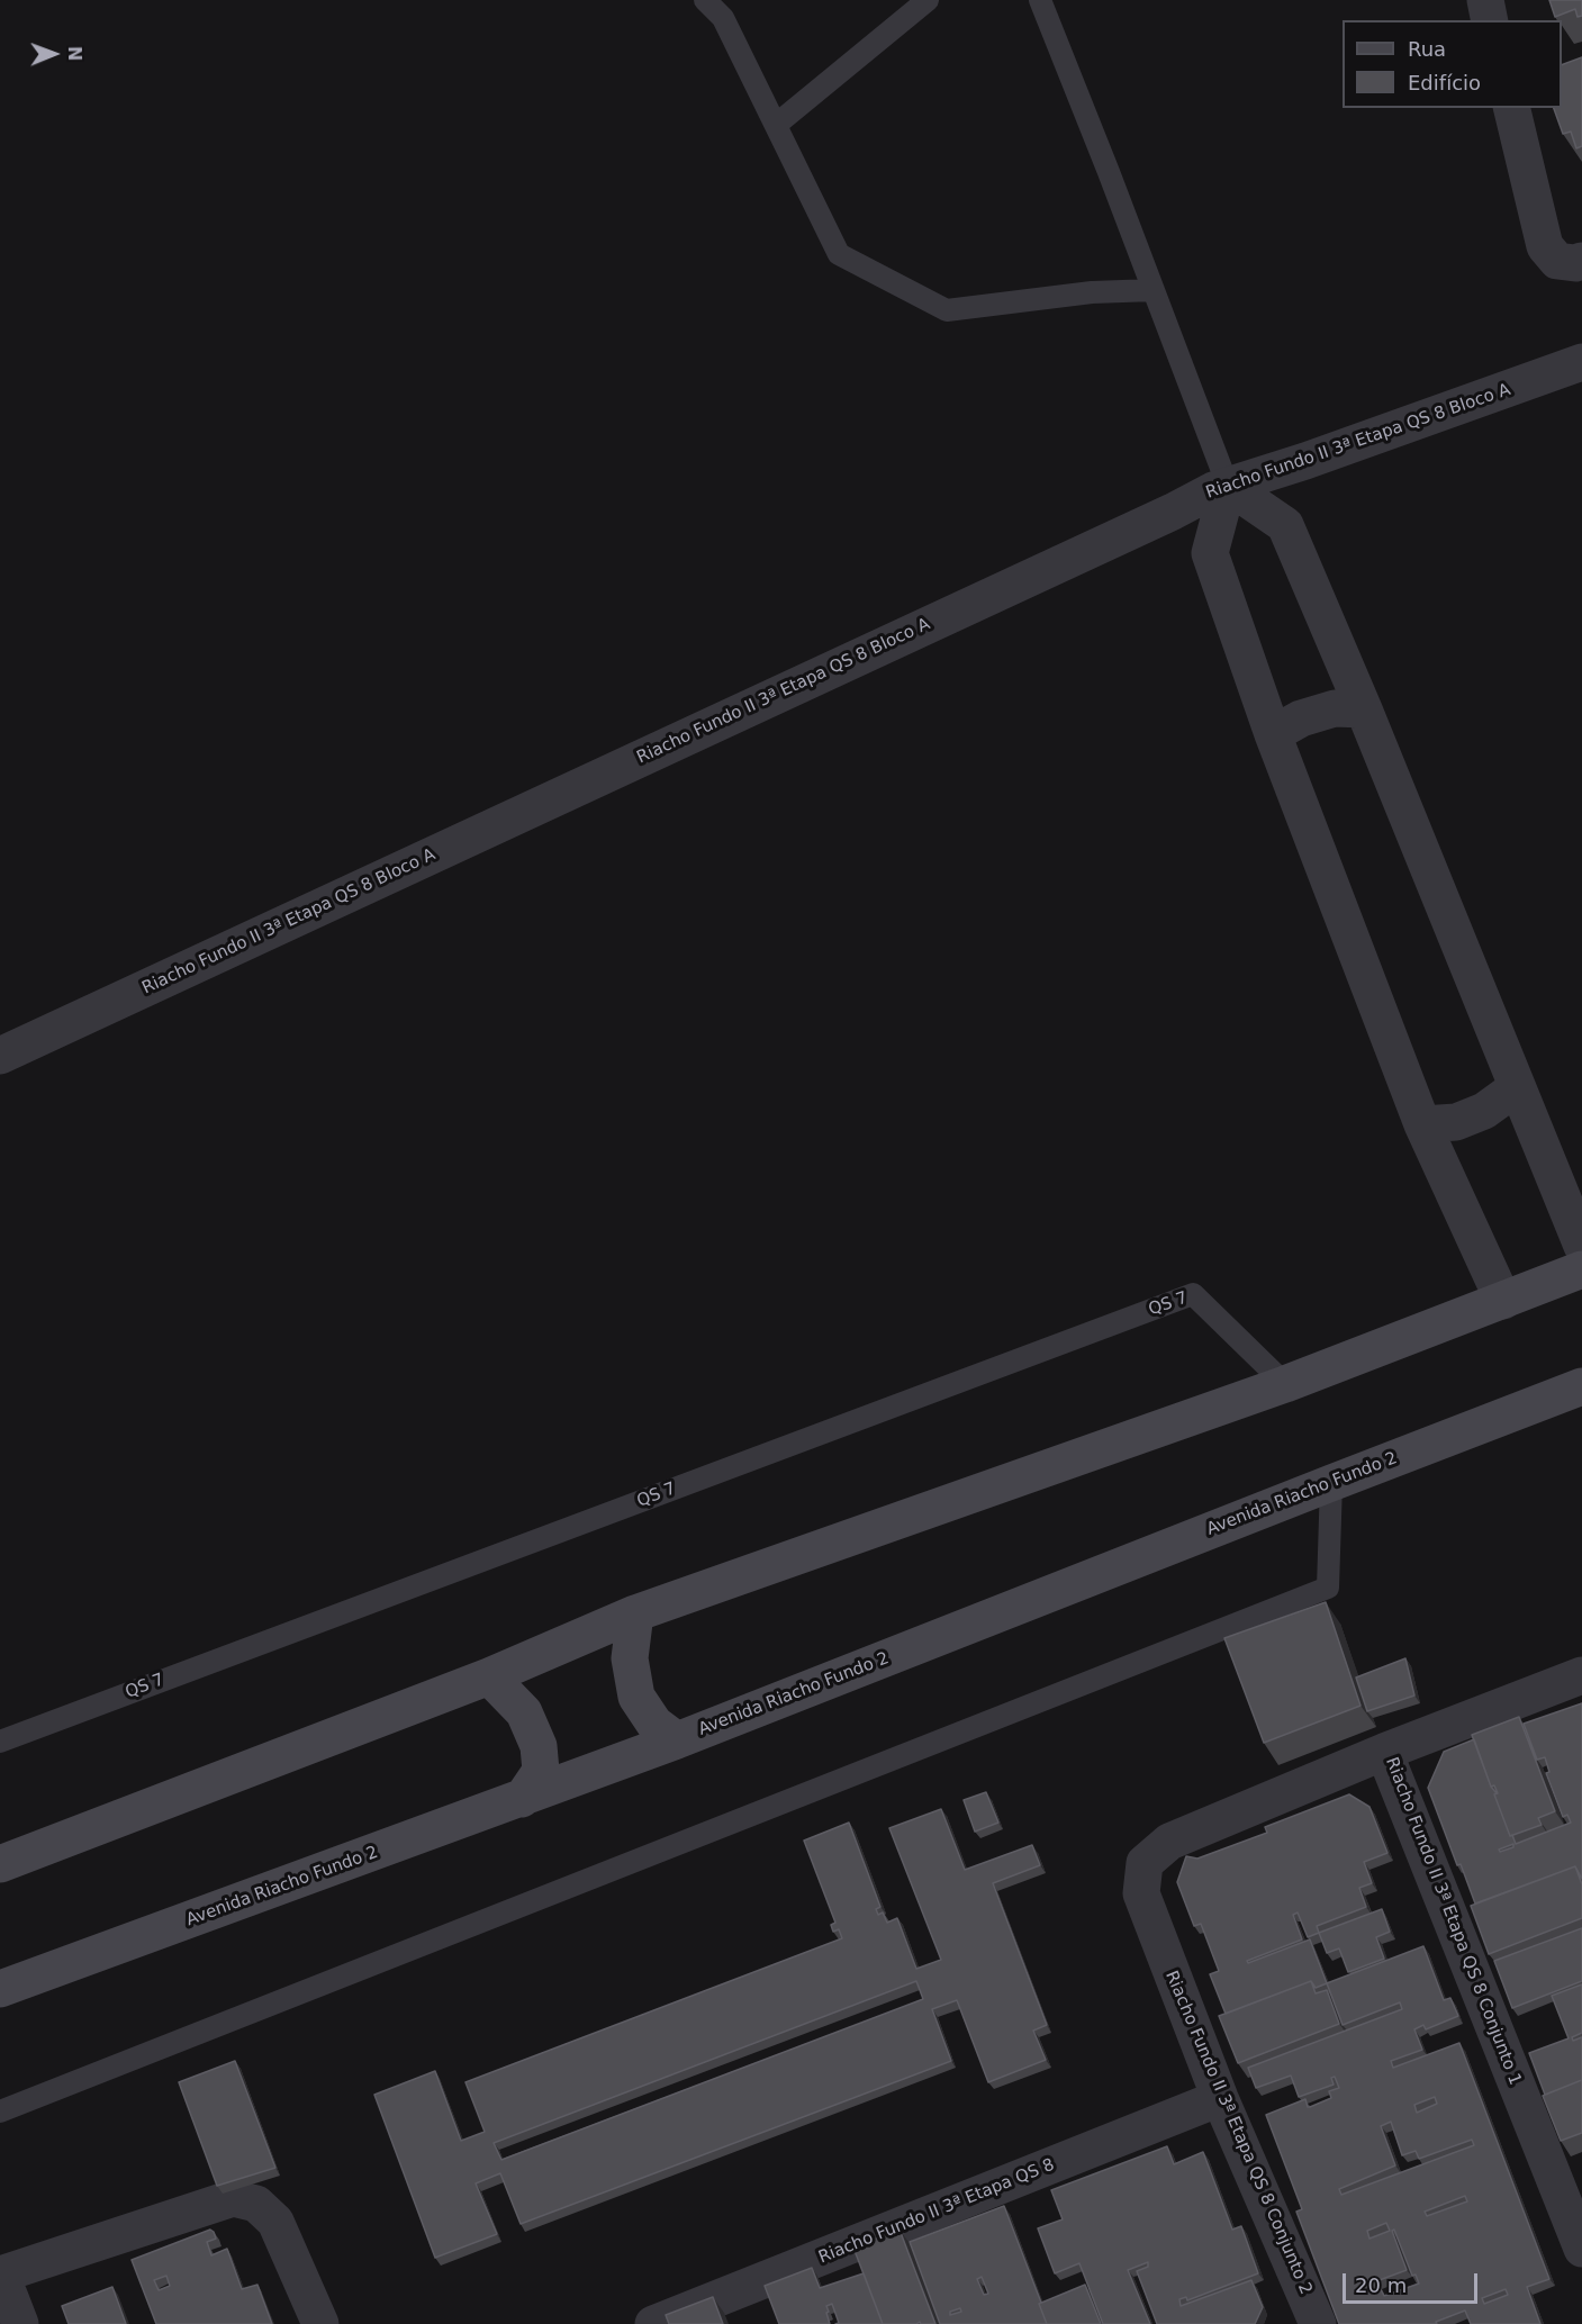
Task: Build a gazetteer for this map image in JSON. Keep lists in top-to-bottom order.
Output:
{
  "streets": {
    "main road": ["Avenida Riacho Fundo 2"],
    "street": [
      "Riacho Fundo II 3ª Etapa QS 8 Bloco A",
      "Riacho Fundo II 3ª Etapa QS 8 Conjunto 1",
      "Riacho Fundo II 3ª Etapa QS 8 Conjunto 2",
      "Riacho Fundo II 3ª Etapa QS 8"
    ],
    "lane": ["QS 7"]
  },
  "crossings": [
    ["Riacho Fundo II 3ª Etapa QS 8 Conjunto 1", "Riacho Fundo II 3ª Etapa QS 8 Conjunto 2"],
    ["Riacho Fundo II 3ª Etapa QS 8 Conjunto 2", "Riacho Fundo II 3ª Etapa QS 8"]
  ],
  "legend": ["Rua", "Edifício"],
  "scale_bar": "20 m",
  "north": "right"
}
